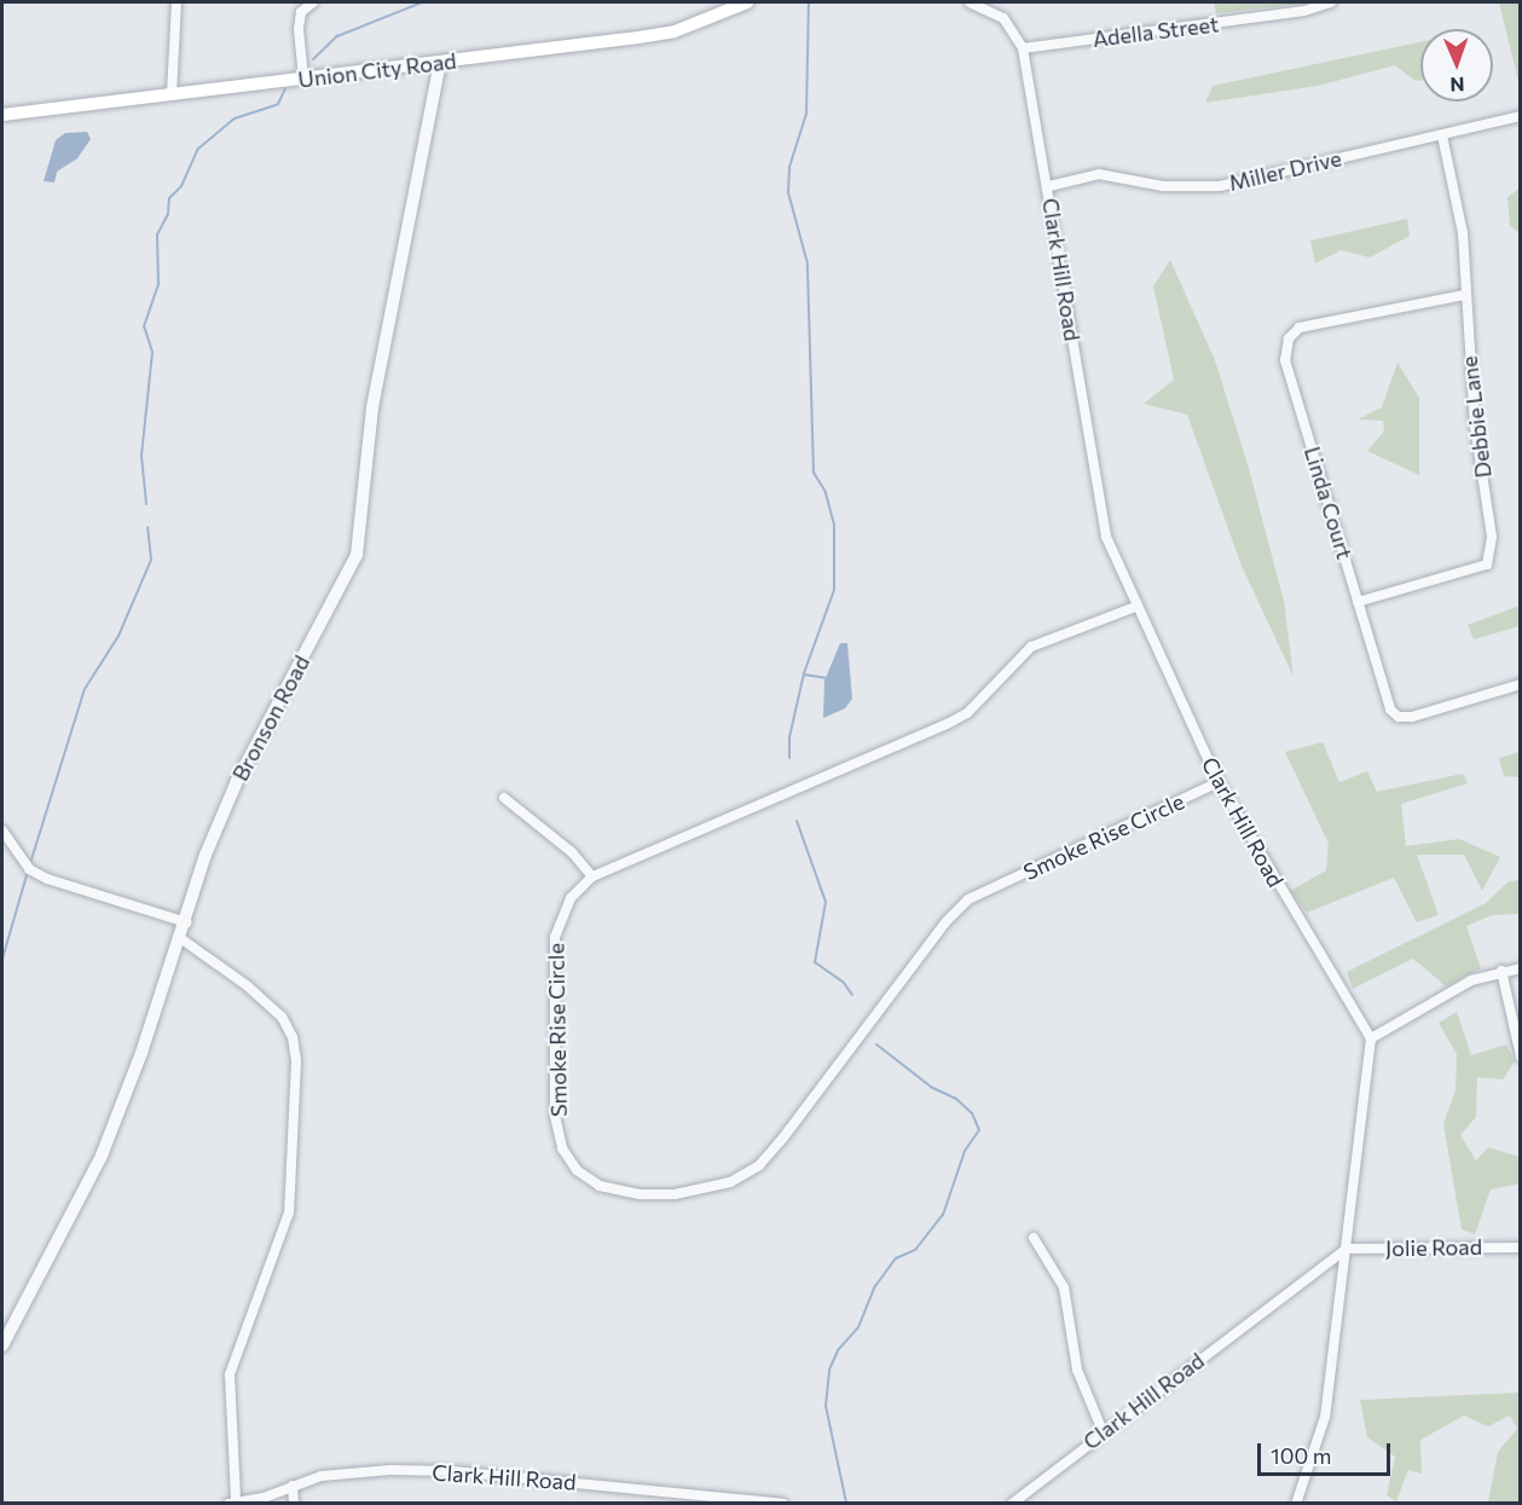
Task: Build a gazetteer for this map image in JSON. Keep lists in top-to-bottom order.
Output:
{
  "streets": {
    "main road": ["Union City Road"],
    "street": [
      "Adella Street",
      "Miller Drive",
      "Clark Hill Road",
      "Debbie Lane",
      "Linda Court",
      "Bronson Road",
      "Smoke Rise Circle",
      "Jolie Road"
    ]
  },
  "crossings": [
    ["Adella Street", "Clark Hill Road"],
    ["Union City Road", "Bronson Road"],
    ["Miller Drive", "Clark Hill Road"],
    ["Miller Drive", "Debbie Lane"],
    ["Clark Hill Road", "Smoke Rise Circle"],
    ["Clark Hill Road", "Jolie Road"],
    ["Debbie Lane", "Linda Court"]
  ],
  "scale_bar": "100 m",
  "north": "bottom"
}
